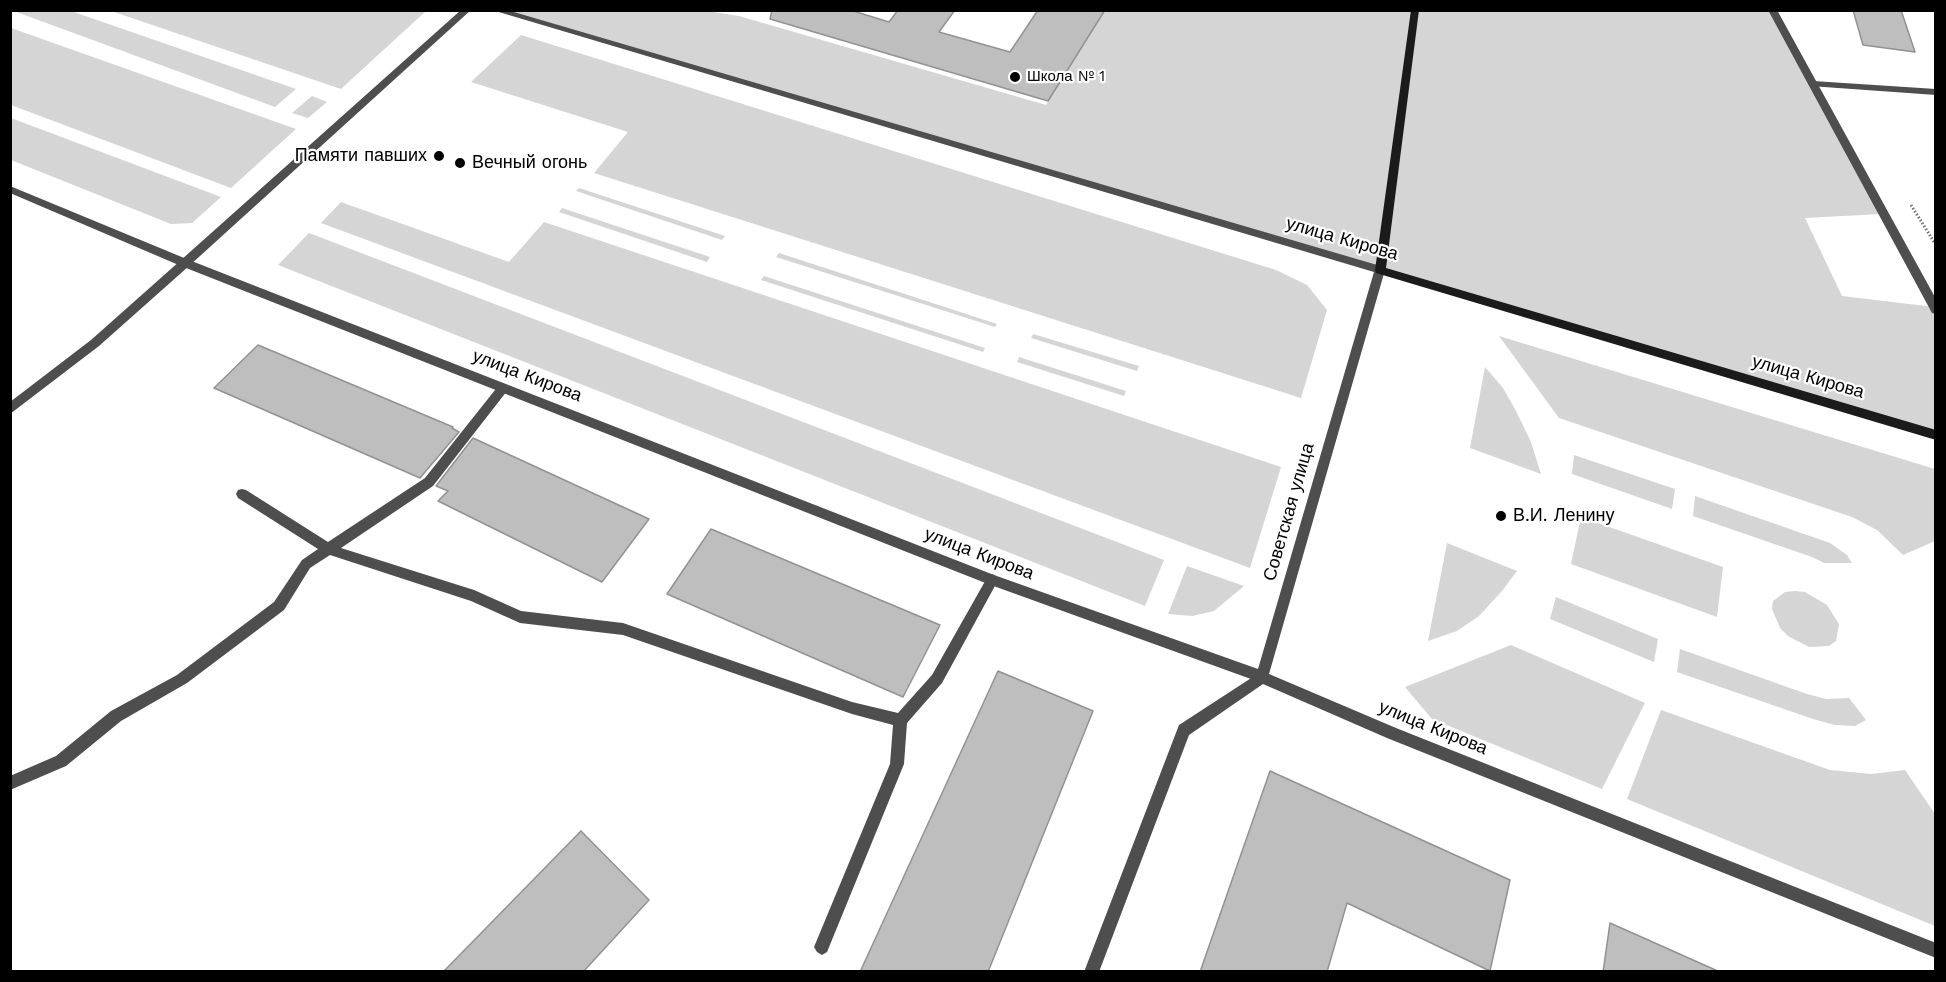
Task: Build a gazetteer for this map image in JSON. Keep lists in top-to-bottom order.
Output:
{
  "streets": {
    "main road": ["улица Кирова", "Советская улица"]
  },
  "crossings": [
    ["улица Кирова", "Советская улица"]
  ],
  "places": [
    "Школа № 1",
    "Памяти павших",
    "Вечный огонь",
    "В.И. Ленину"
  ]
}
